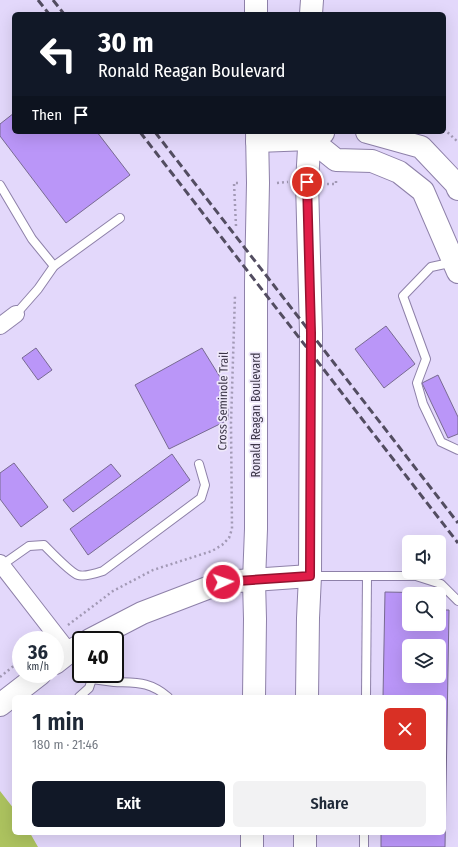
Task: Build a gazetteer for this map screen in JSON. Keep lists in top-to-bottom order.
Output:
{
  "streets": {
    "main road": ["Ronald Reagan Boulevard"],
    "path": ["Cross Seminole Trail"]
  },
  "page": {
    "turn": ["30 m", "Ronald Reagan Boulevard"],
    "then": "Then",
    "speed": "36 km/h",
    "limit": "40",
    "heading": ["1 min", "180 m · 21:46"],
    "buttons": ["Exit", "Share"]
  }
}
